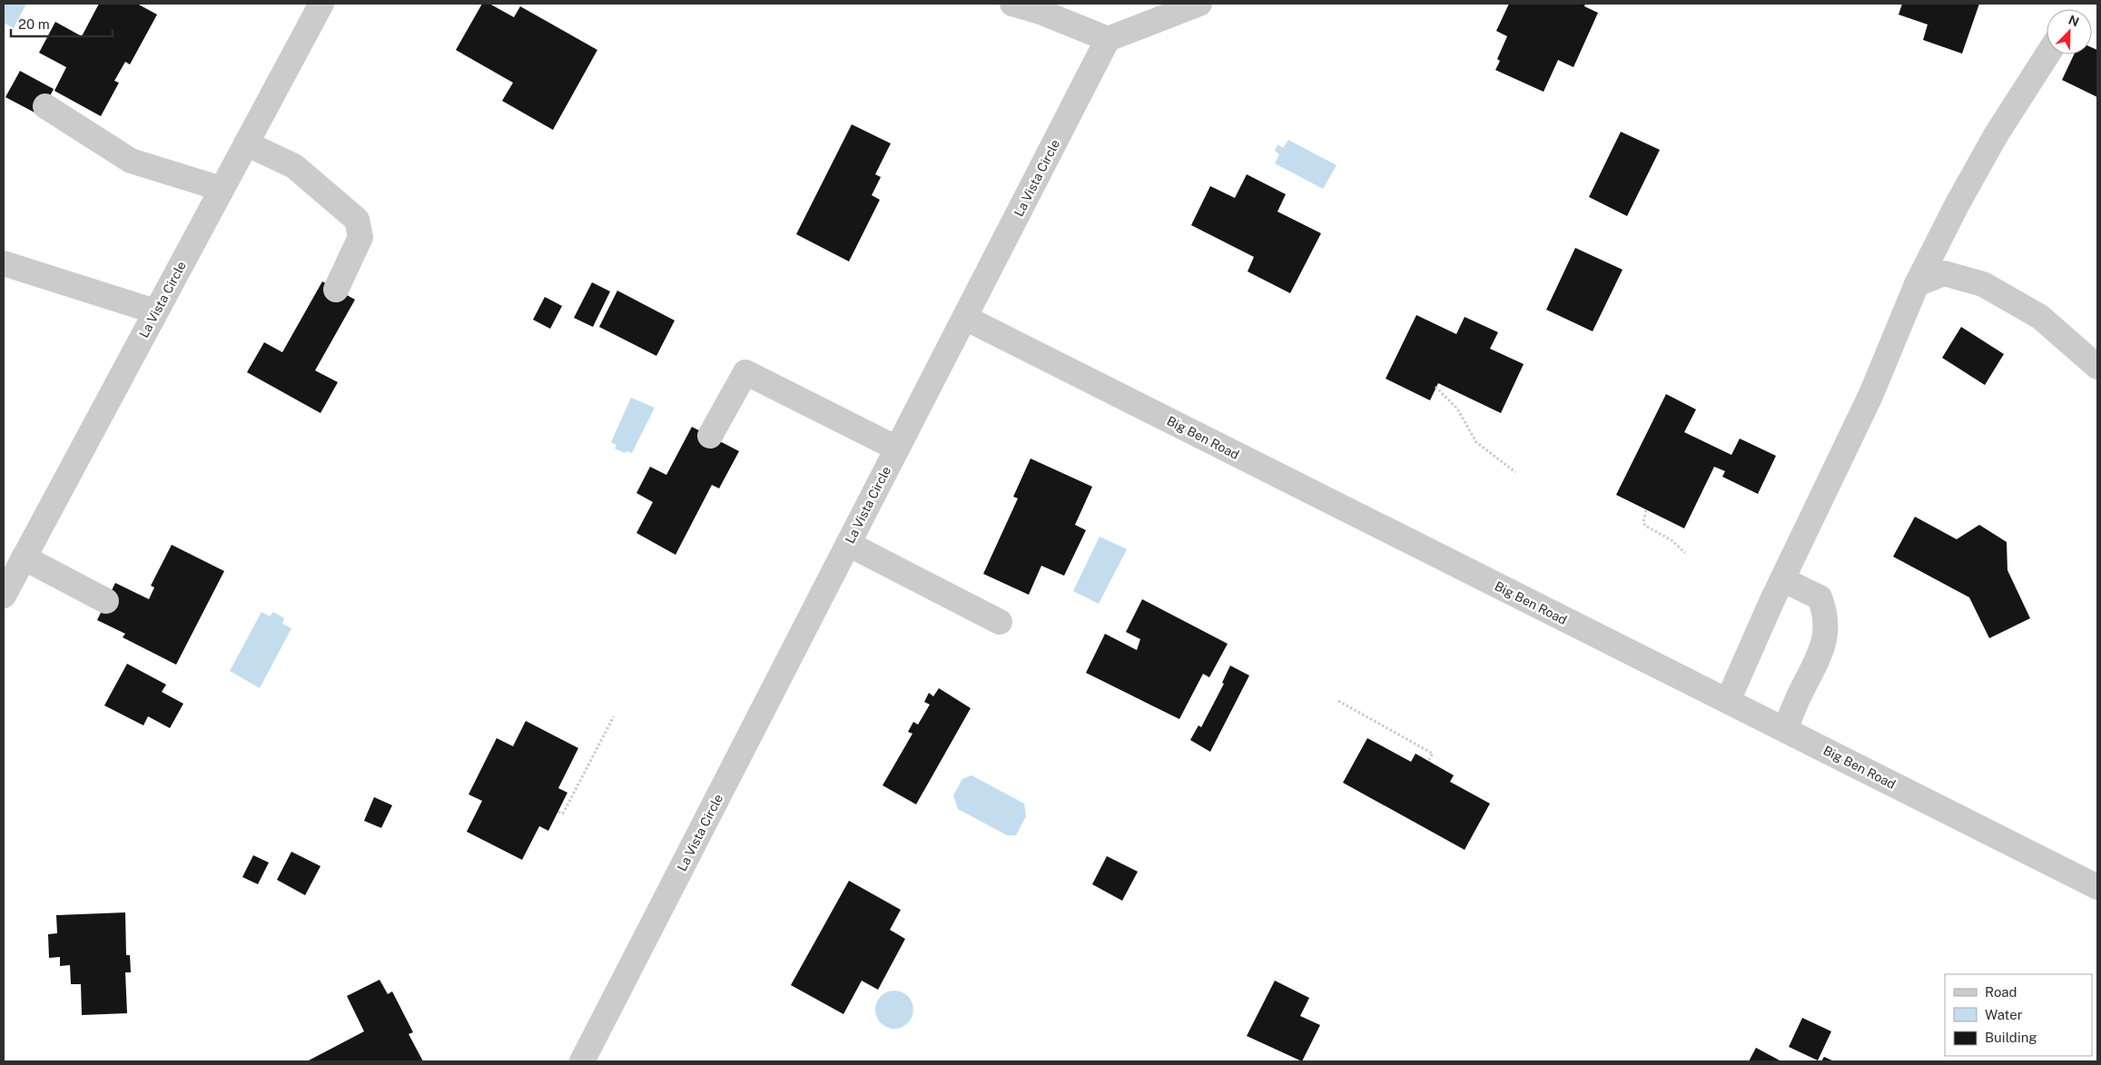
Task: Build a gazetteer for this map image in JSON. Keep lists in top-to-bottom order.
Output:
{
  "streets": {
    "street": ["La Vista Circle", "Big Ben Road"]
  },
  "crossings": [
    ["La Vista Circle", "Big Ben Road"]
  ],
  "legend": ["Road", "Water", "Building"],
  "scale_bar": "20 m",
  "north": "top right"
}
